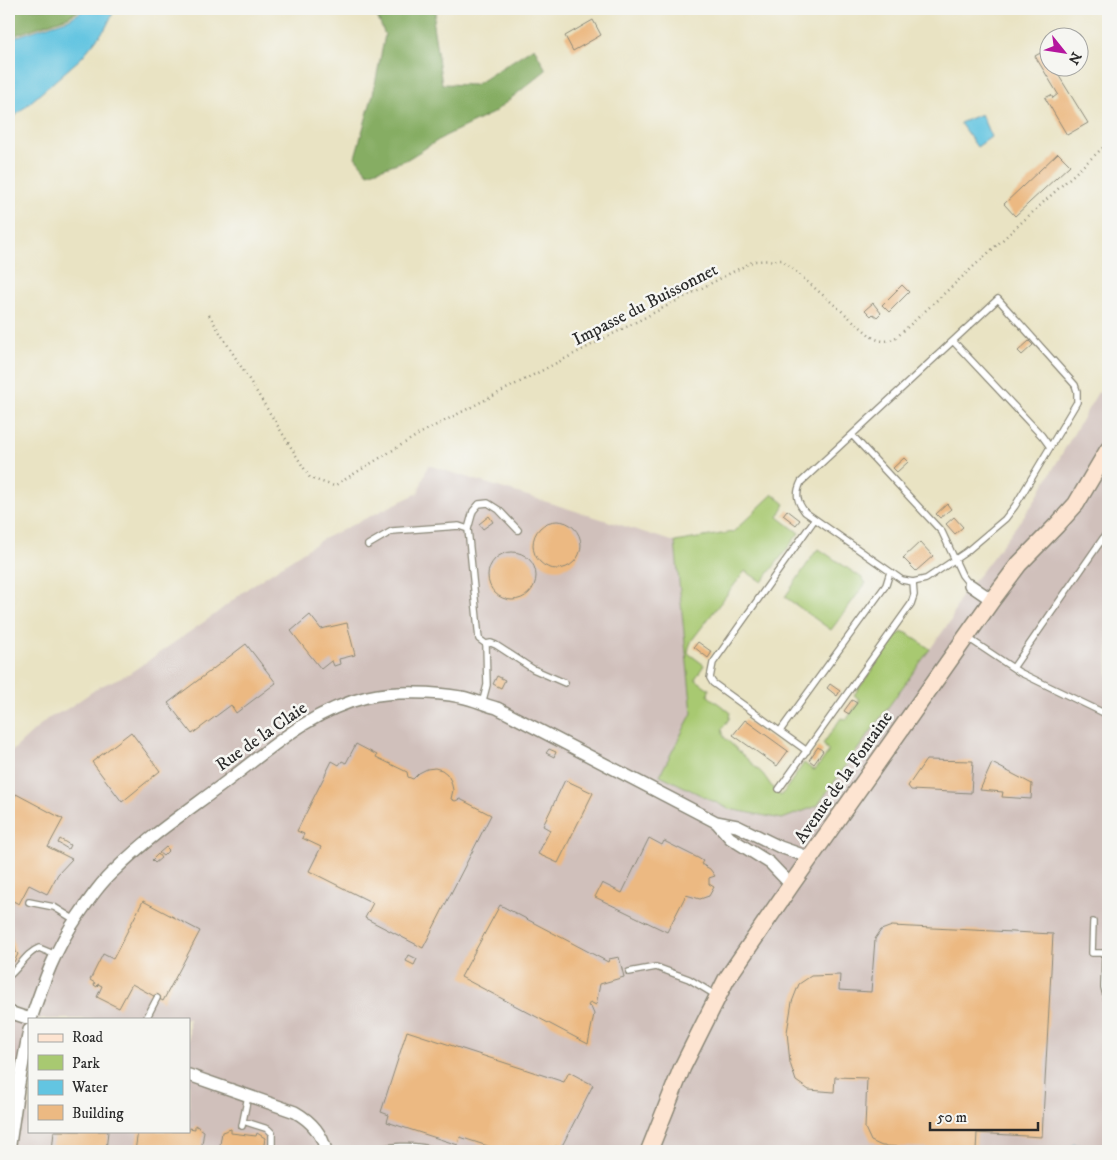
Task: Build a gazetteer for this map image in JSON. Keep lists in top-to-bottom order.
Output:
{
  "streets": {
    "street": ["Rue de la Claie", "Avenue de la Fontaine"],
    "path": ["Impasse du Buissonnet"]
  },
  "crossings": [
    ["Rue de la Claie", "Avenue de la Fontaine"]
  ],
  "legend": [
    "Road",
    "Park",
    "Water",
    "Building"
  ],
  "scale_bar": "50 m",
  "north": "bottom right"
}
